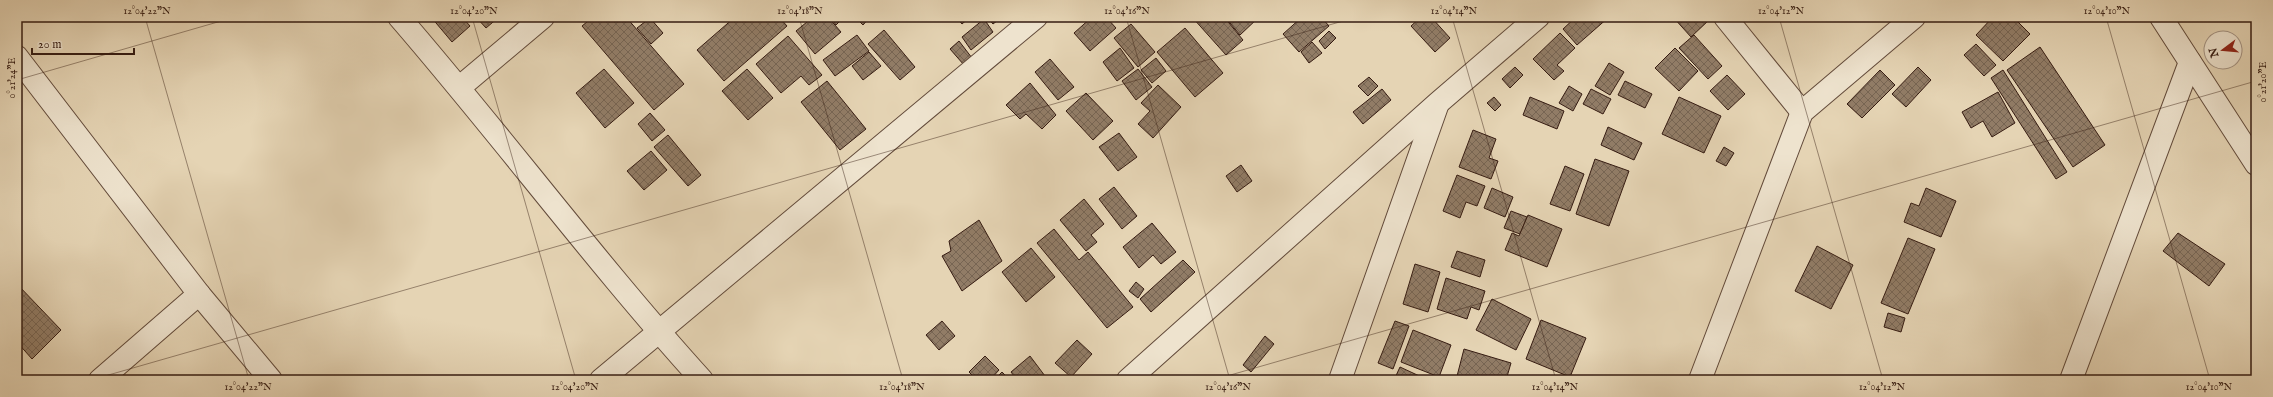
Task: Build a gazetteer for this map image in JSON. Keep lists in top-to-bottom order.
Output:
{
  "scale_bar": "20 m",
  "north": "left",
  "coordinates": [
    "12°04'22\"N",
    "12°04'20\"N",
    "12°04'18\"N",
    "12°04'16\"N",
    "12°04'14\"N",
    "12°04'12\"N",
    "12°04'10\"N",
    "0°21'24\"E",
    "0°21'20\"E"
  ]
}
